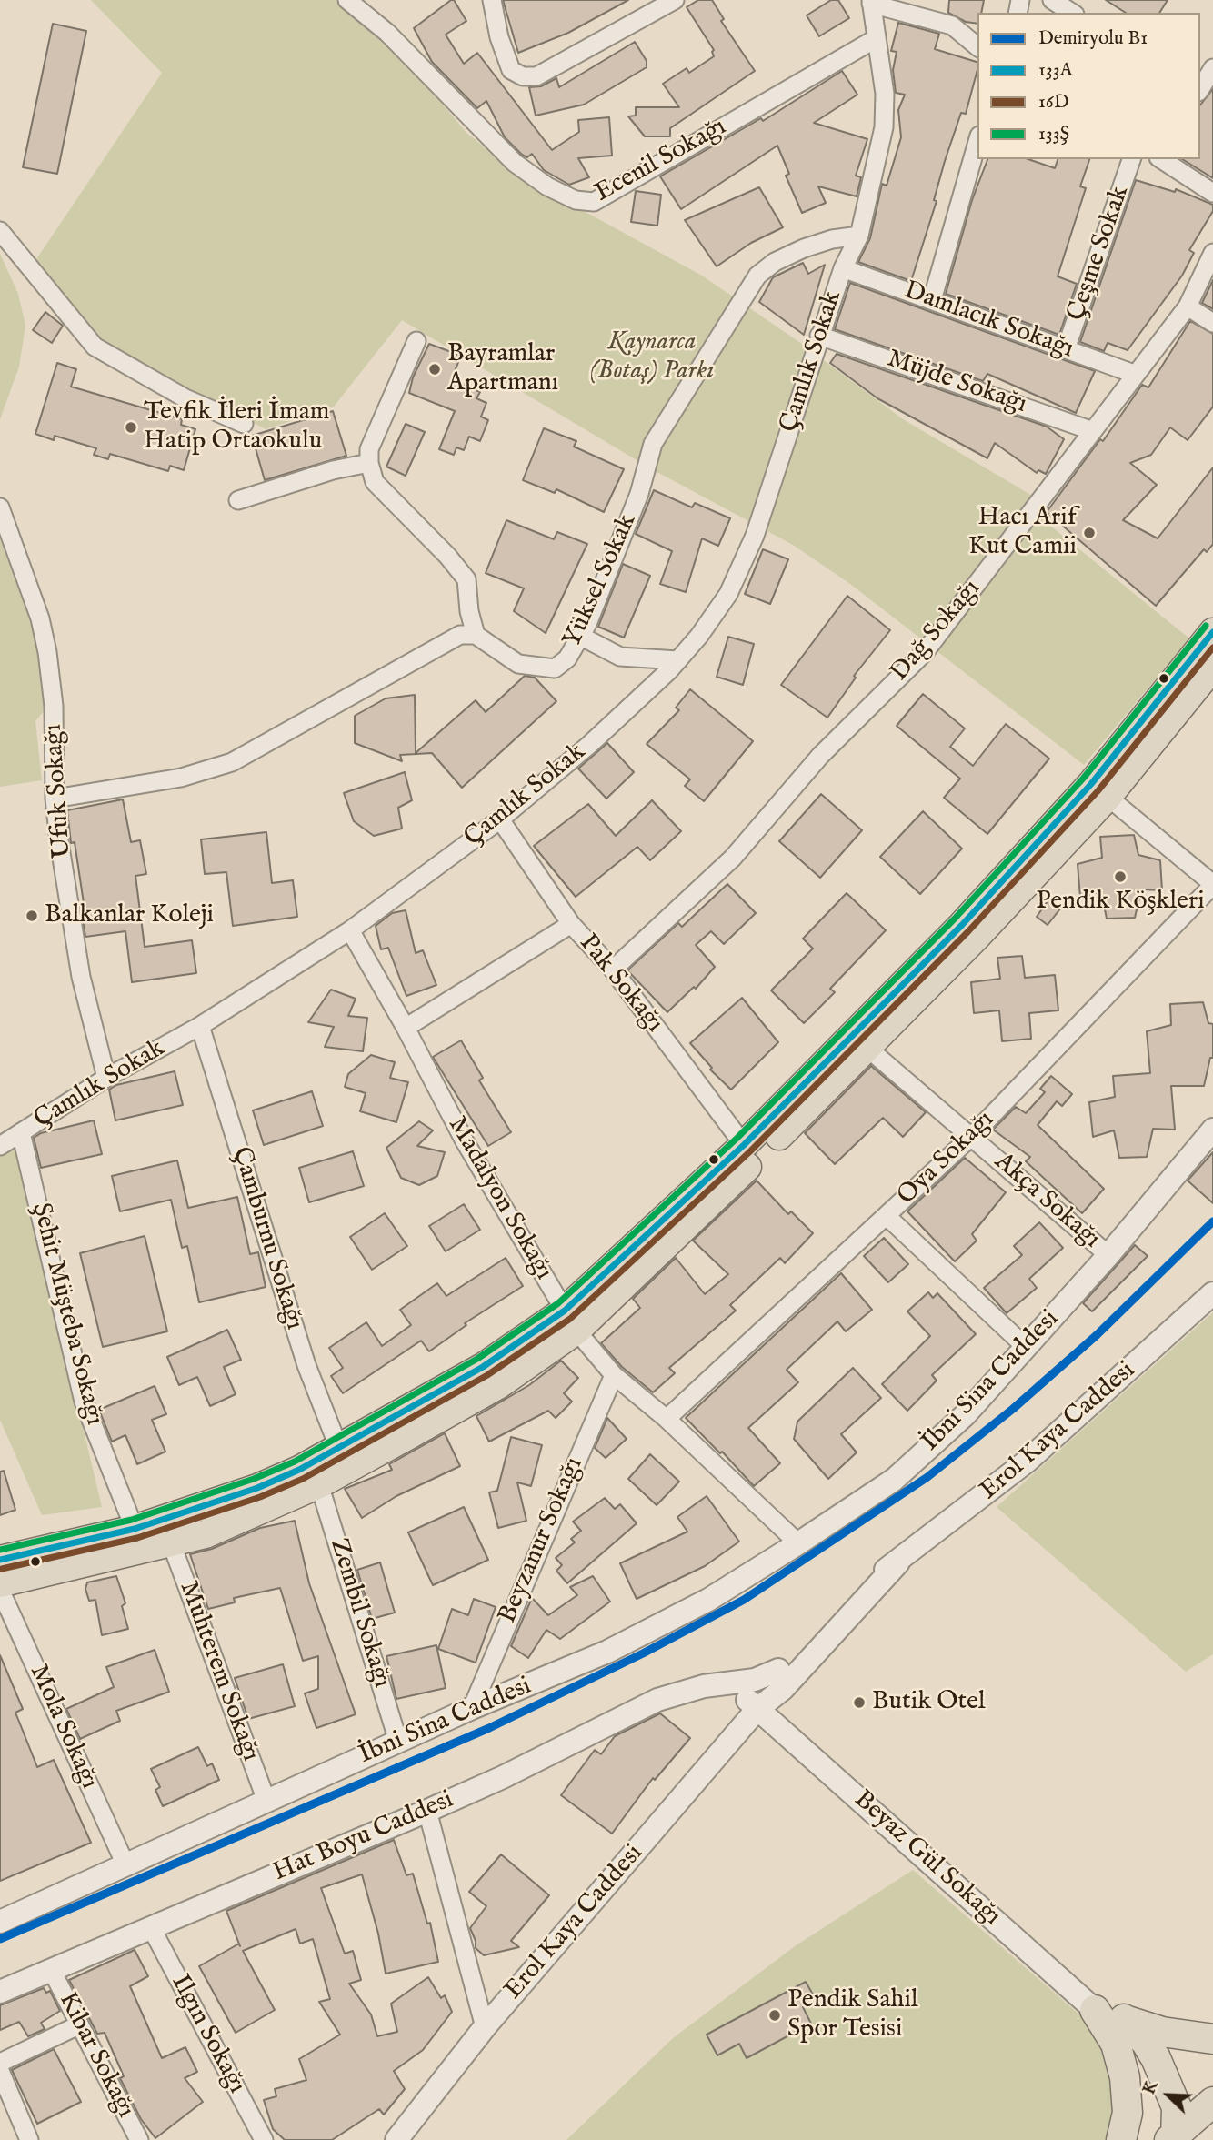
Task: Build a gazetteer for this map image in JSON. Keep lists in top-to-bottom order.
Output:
{
  "streets": {
    "street": [
      "Ecenil Sokağı",
      "Çeşme Sokak",
      "Damlacık Sokağı",
      "Çamlık Sokak",
      "Müjde Sokağı",
      "Yüksel Sokak",
      "Dağ Sokağı",
      "Ufuk Sokağı",
      "Pak Sokağı",
      "Oya Sokağı",
      "Madalyon Sokağı",
      "Akça Sokağı",
      "Çamburnu Sokağı",
      "Şehit Müşteba Sokağı",
      "İbni Sina Caddesi",
      "Erol Kaya Caddesi",
      "Beyzanur Sokağı",
      "Zembil Sokağı",
      "Muhterem Sokağı",
      "Mola Sokağı",
      "Hat Boyu Caddesi",
      "Beyaz Gül Sokağı",
      "Ilgın Sokağı",
      "Kibar Sokağı"
    ]
  },
  "crossings": [
    ["Ecenil Sokağı", "Çamlık Sokak"],
    ["Çeşme Sokak", "Damlacık Sokağı"],
    ["Damlacık Sokağı", "Çamlık Sokak"],
    ["Damlacık Sokağı", "Dağ Sokağı"],
    ["Çamlık Sokak", "Müjde Sokağı"],
    ["Çamlık Sokak", "Yüksel Sokak"],
    ["Çamlık Sokak", "Ufuk Sokağı"],
    ["Çamlık Sokak", "Pak Sokağı"],
    ["Çamlık Sokak", "Madalyon Sokağı"],
    ["Çamlık Sokak", "Çamburnu Sokağı"],
    ["Çamlık Sokak", "Şehit Müşteba Sokağı"],
    ["Müjde Sokağı", "Dağ Sokağı"],
    ["Dağ Sokağı", "Pak Sokağı"],
    ["Oya Sokağı", "Madalyon Sokağı"],
    ["Oya Sokağı", "Akça Sokağı"],
    ["Madalyon Sokağı", "İbni Sina Caddesi"],
    ["Madalyon Sokağı", "Beyzanur Sokağı"],
    ["Akça Sokağı", "İbni Sina Caddesi"],
    ["İbni Sina Caddesi", "Beyzanur Sokağı"],
    ["İbni Sina Caddesi", "Zembil Sokağı"],
    ["İbni Sina Caddesi", "Muhterem Sokağı"],
    ["İbni Sina Caddesi", "Mola Sokağı"],
    ["Erol Kaya Caddesi", "Hat Boyu Caddesi"],
    ["Erol Kaya Caddesi", "Beyaz Gül Sokağı"],
    ["Hat Boyu Caddesi", "Beyaz Gül Sokağı"],
    ["Hat Boyu Caddesi", "Ilgın Sokağı"],
    ["Hat Boyu Caddesi", "Kibar Sokağı"]
  ],
  "parks": ["Kaynarca (Botaş) Parkı"],
  "places": [
    "Bayramlar Apartmanı",
    "Tevfik İleri İmam Hatip Ortaokulu",
    "Hacı Arif Kut Camii",
    "Pendik Köşkleri",
    "Balkanlar Koleji",
    "Butik Otel",
    "Pendik Sahil Spor Tesisi"
  ],
  "lines": [
    "transit line 133Ş",
    "transit line 133A",
    "transit line 16D",
    "rail line B1"
  ],
  "legend": [
    "Demiryolu B1",
    "133A",
    "16D",
    "133Ş"
  ],
  "north": "top left"
}
